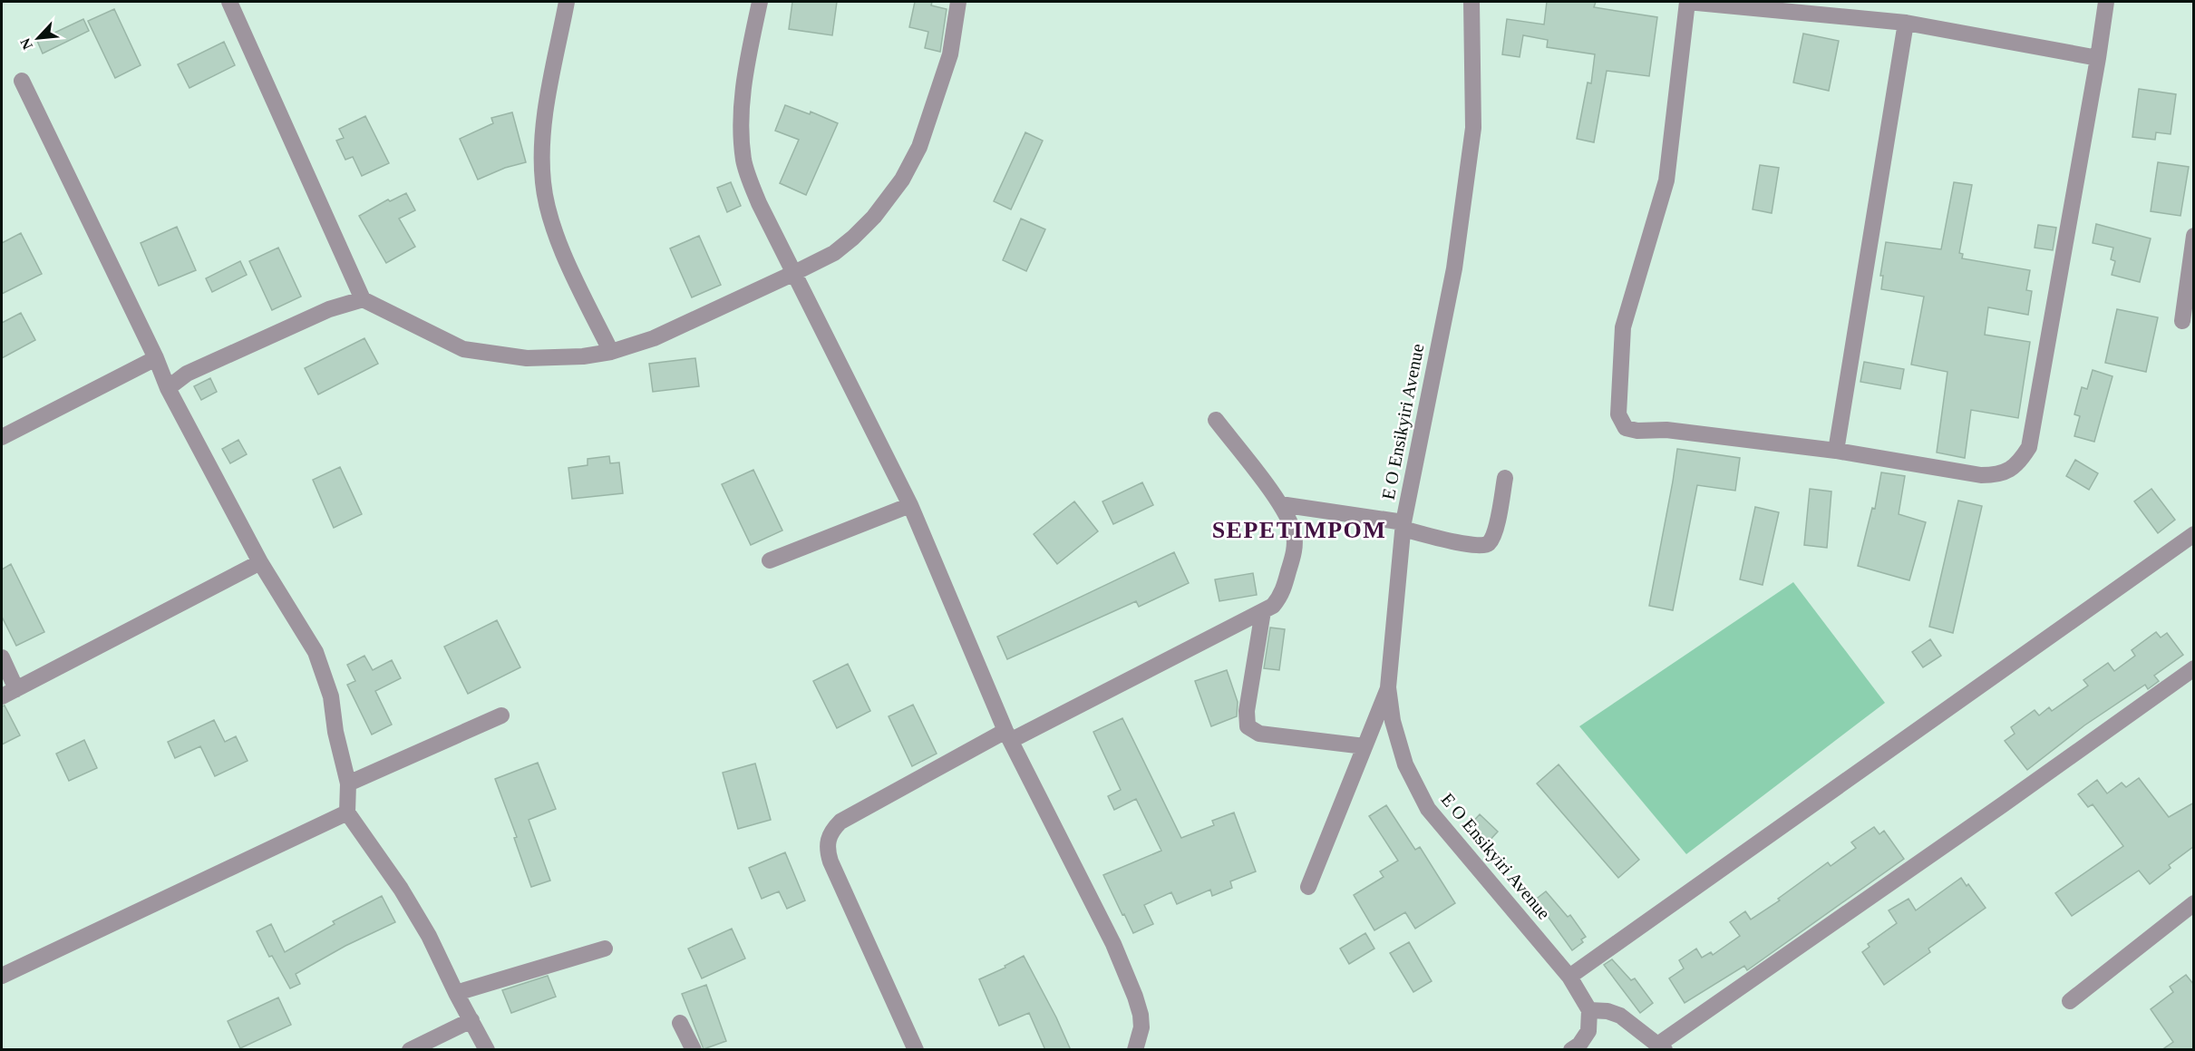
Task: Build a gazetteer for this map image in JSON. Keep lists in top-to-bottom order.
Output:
{
  "streets": {
    "street": ["E O Ensikyiri Avenue"]
  },
  "districts": ["SEPETIMPOM"],
  "north": "bottom left"
}
